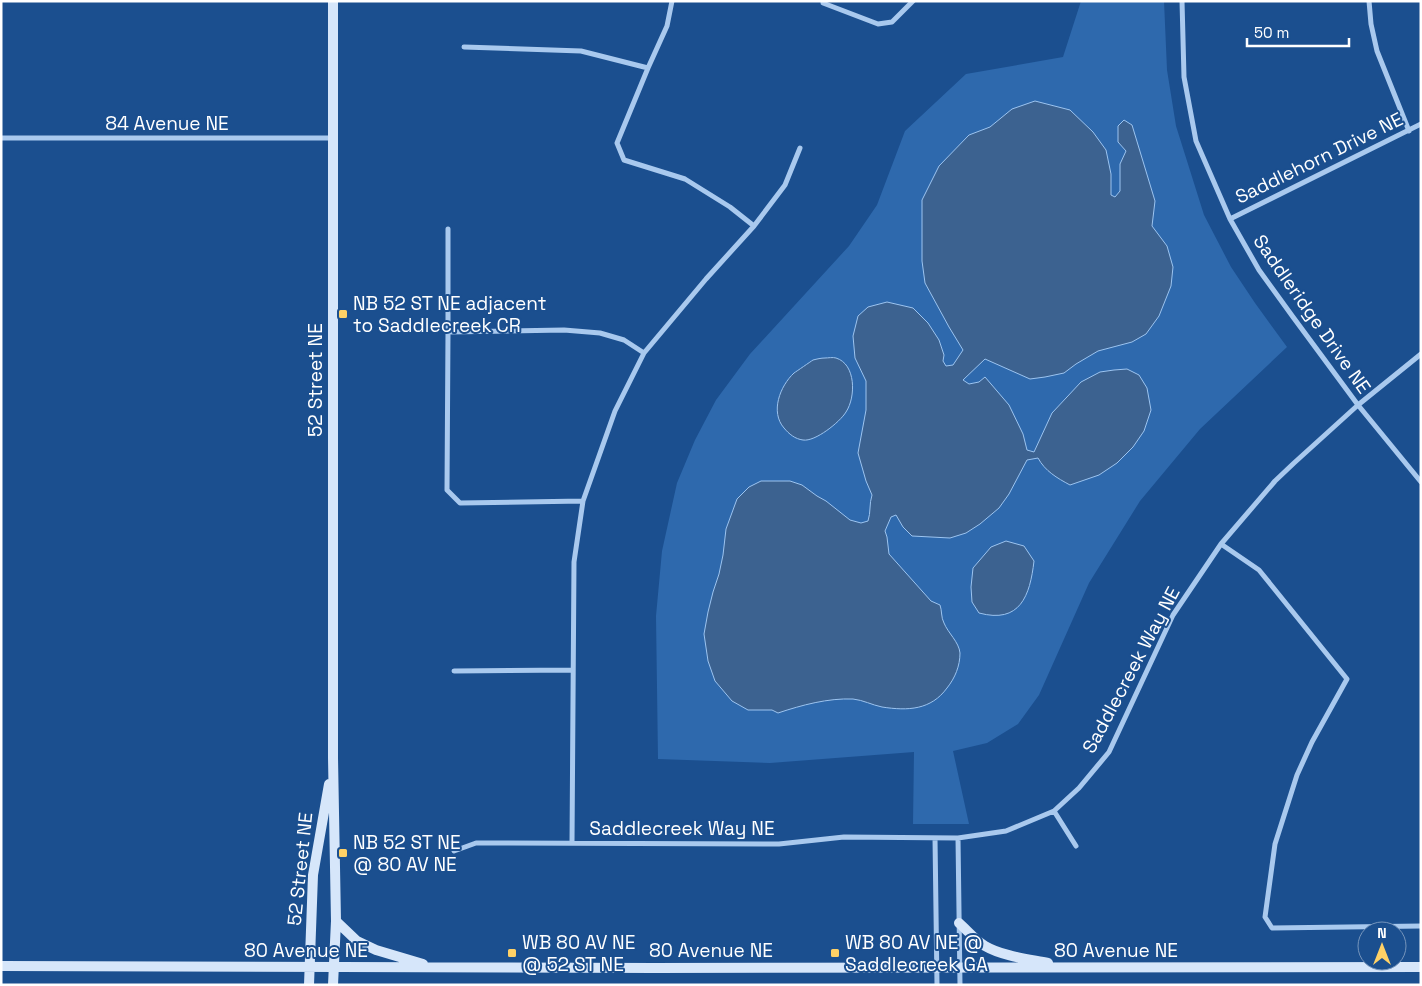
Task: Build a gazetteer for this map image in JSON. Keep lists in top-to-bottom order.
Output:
{
  "streets": {
    "main road": ["52 Street NE", "80 Avenue NE"],
    "street": [
      "84 Avenue NE",
      "Saddlehorn Drive NE",
      "Saddleridge Drive NE",
      "Saddlecreek Way NE"
    ]
  },
  "crossings": [
    ["84 Avenue NE", "52 Street NE"],
    ["Saddlehorn Drive NE", "Saddleridge Drive NE"],
    ["Saddleridge Drive NE", "Saddlecreek Way NE"],
    ["52 Street NE", "80 Avenue NE"]
  ],
  "places": {
    "transit": [
      "NB 52 ST NE adjacent to Saddlecreek CR",
      "NB 52 ST NE @ 80 AV NE",
      "WB 80 AV NE @ 52 ST NE",
      "WB 80 AV NE @ Saddlecreek GA"
    ]
  },
  "scale_bar": "50 m",
  "north": "top"
}
